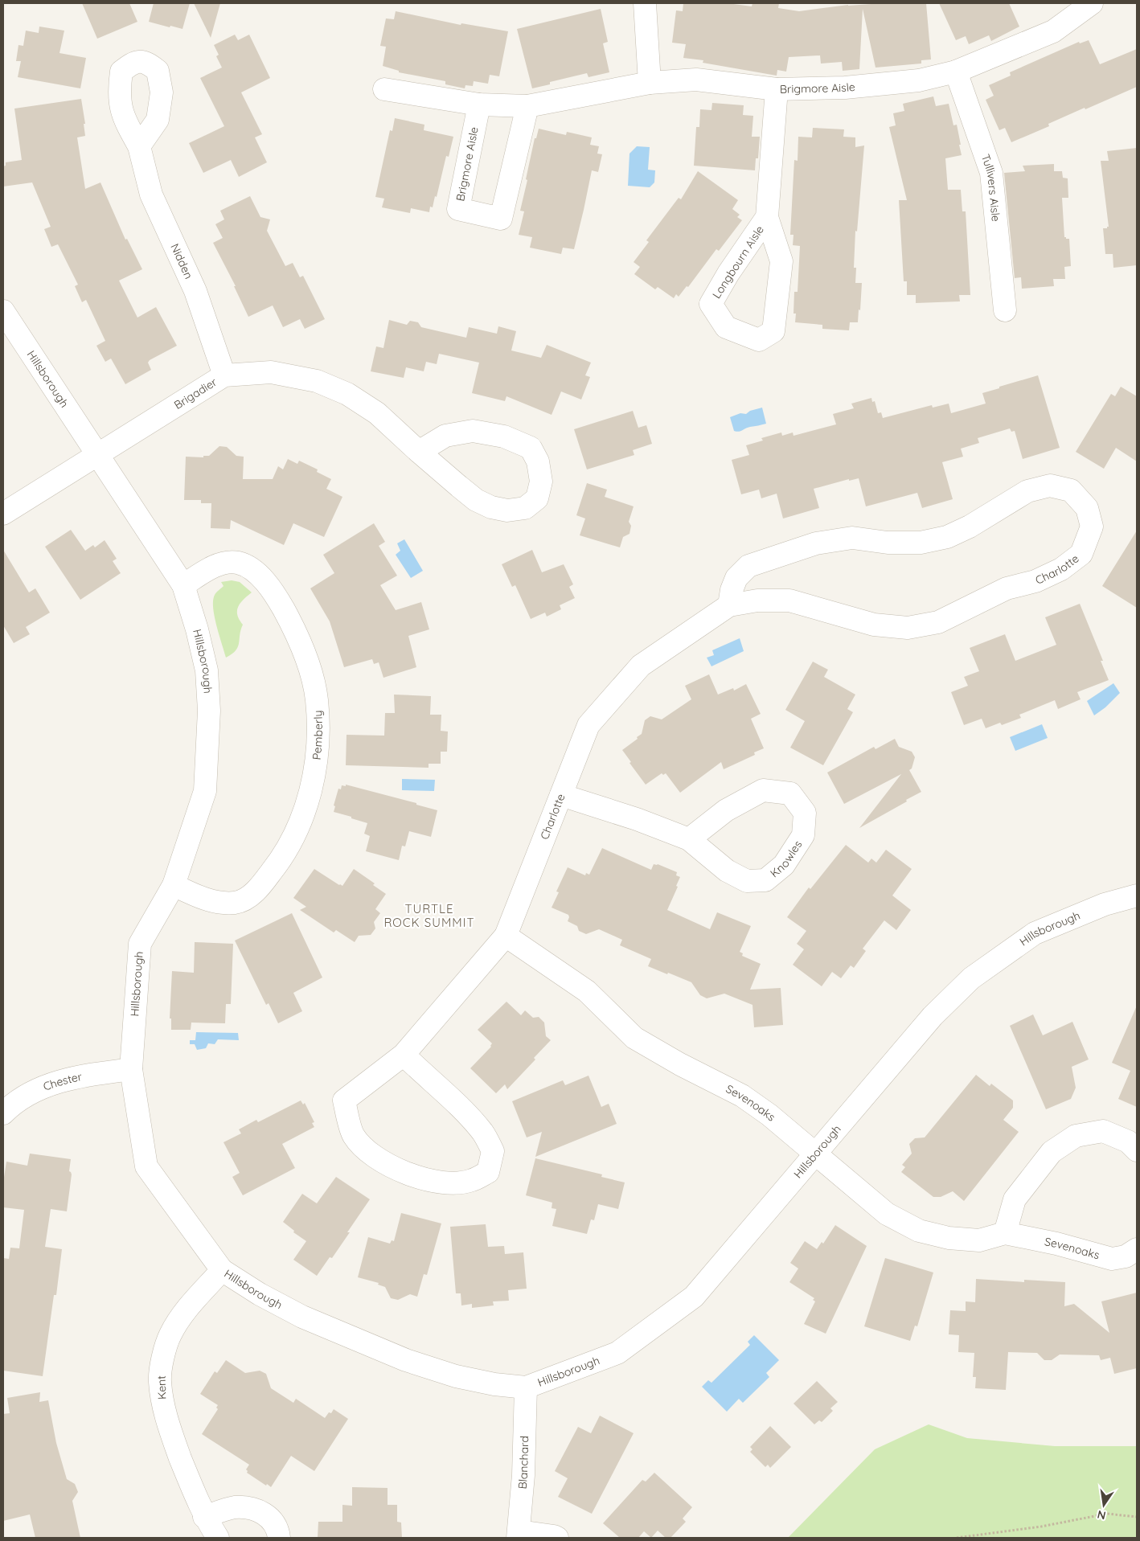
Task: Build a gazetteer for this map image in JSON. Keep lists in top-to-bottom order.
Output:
{
  "streets": {
    "street": [
      "Brigmore Aisle",
      "Tullivers Aisle",
      "Nidden",
      "Longbourn Aisle",
      "Hillsborough",
      "Brigadier",
      "Charlotte",
      "Pemberly",
      "Knowles",
      "Chester",
      "Sevenoaks",
      "Kent",
      "Blanchard"
    ]
  },
  "crossings": [
    ["Brigmore Aisle", "Tullivers Aisle"],
    ["Brigmore Aisle", "Longbourn Aisle"],
    ["Nidden", "Brigadier"],
    ["Hillsborough", "Brigadier"],
    ["Hillsborough", "Pemberly"],
    ["Hillsborough", "Chester"],
    ["Hillsborough", "Sevenoaks"],
    ["Hillsborough", "Kent"],
    ["Hillsborough", "Blanchard"],
    ["Charlotte", "Knowles"],
    ["Charlotte", "Sevenoaks"]
  ],
  "districts": ["TURTLE ROCK SUMMIT"],
  "north": "bottom"
}
